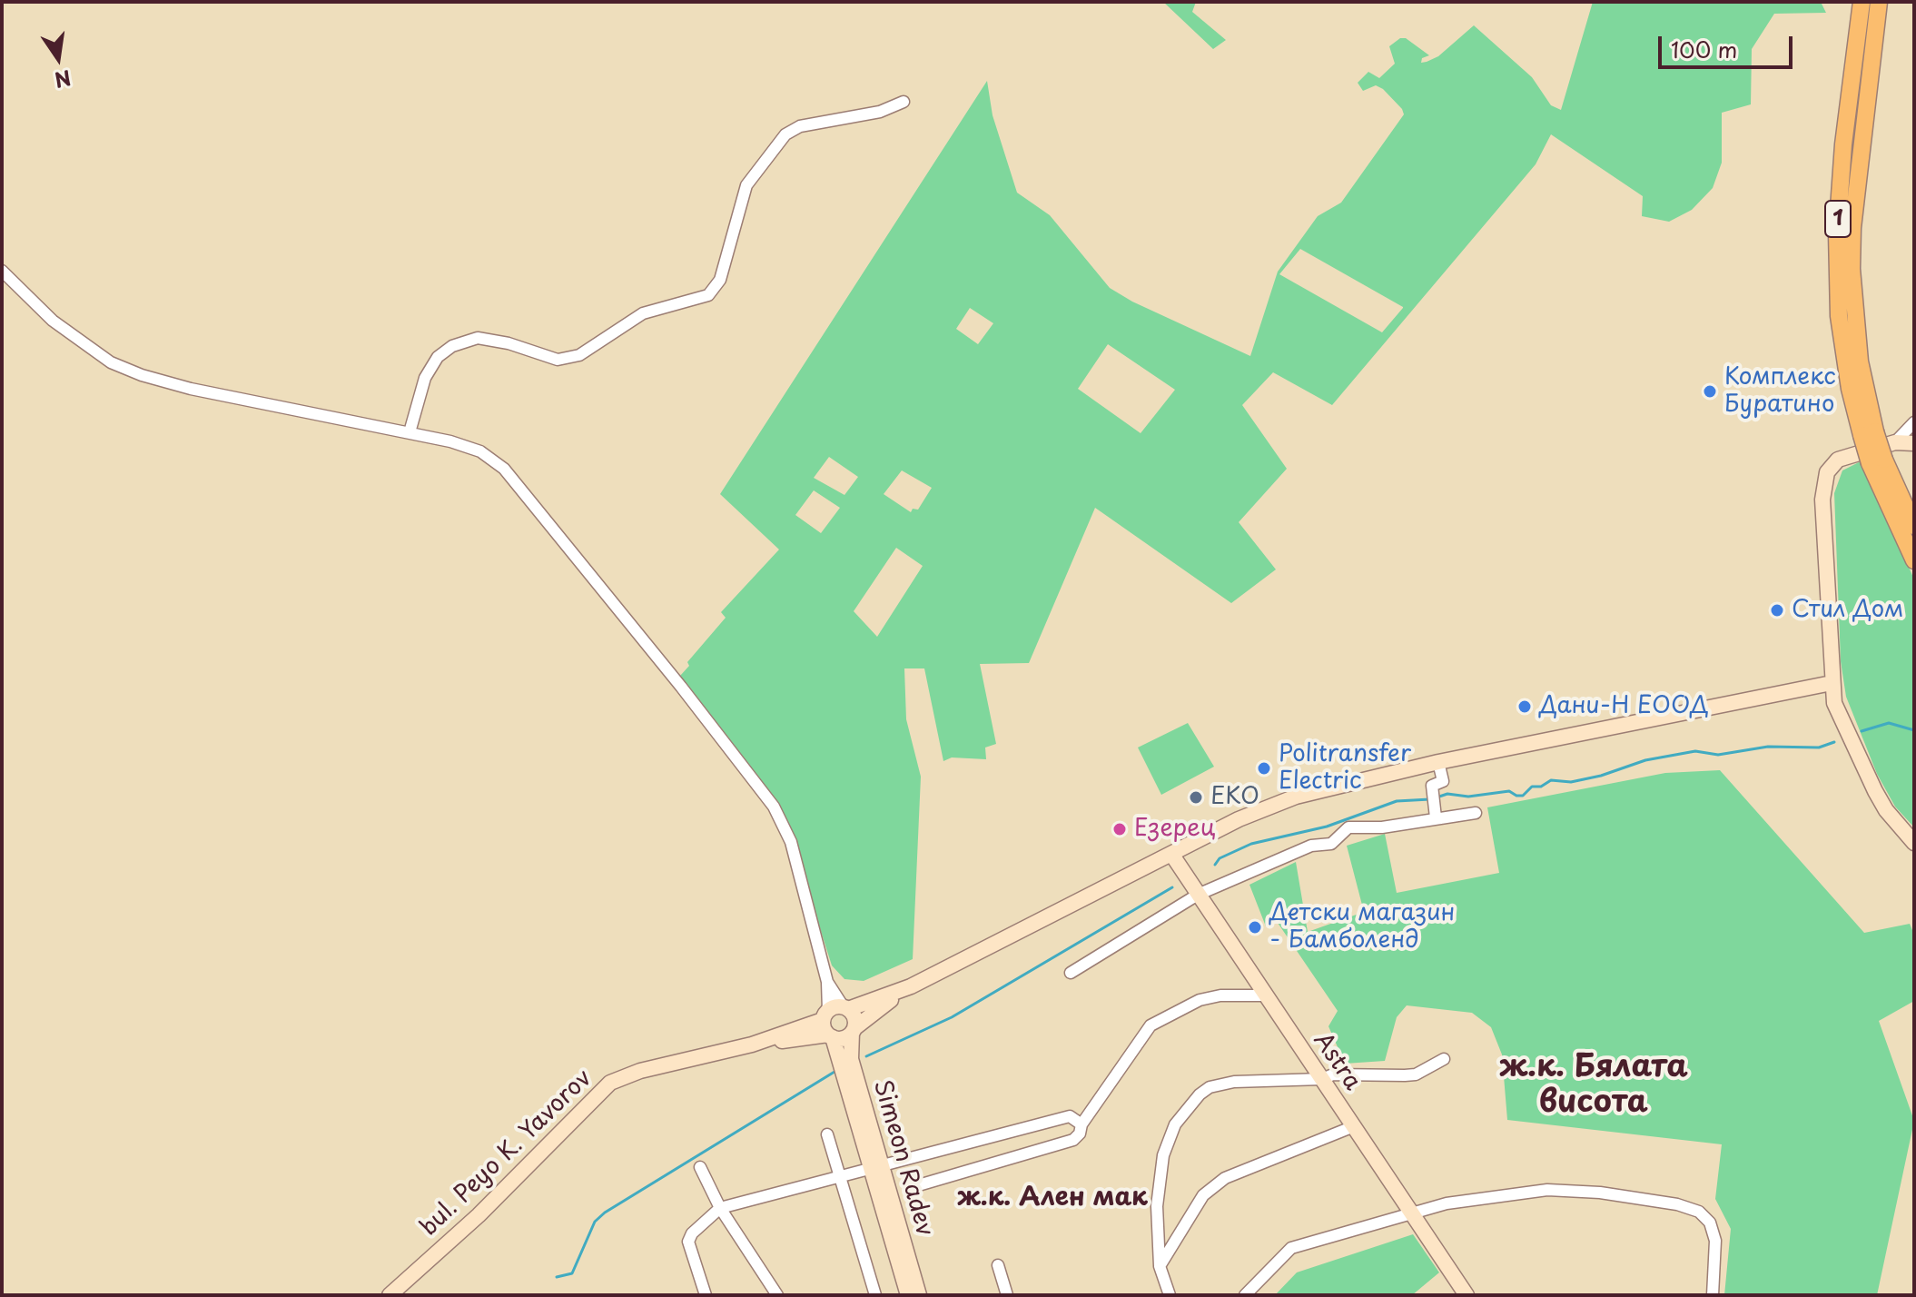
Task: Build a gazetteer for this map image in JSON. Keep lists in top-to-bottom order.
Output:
{
  "streets": {
    "main road": ["1"],
    "street": ["Astra", "bul. Peyo K. Yavorov", "Simeon Radev"]
  },
  "crossings": [
    ["bul. Peyo K. Yavorov", "Simeon Radev"]
  ],
  "districts": ["ж.к. Бялата висота", "ж.к. Ален мак"],
  "places": [
    "Комплекс Буратино",
    "Стил Дом",
    "Дани-Н ЕООД",
    "Politransfer Electric",
    "EKO",
    "Езерец",
    "Детски магазин - Бамболенд"
  ],
  "scale_bar": "100 m",
  "north": "bottom"
}
